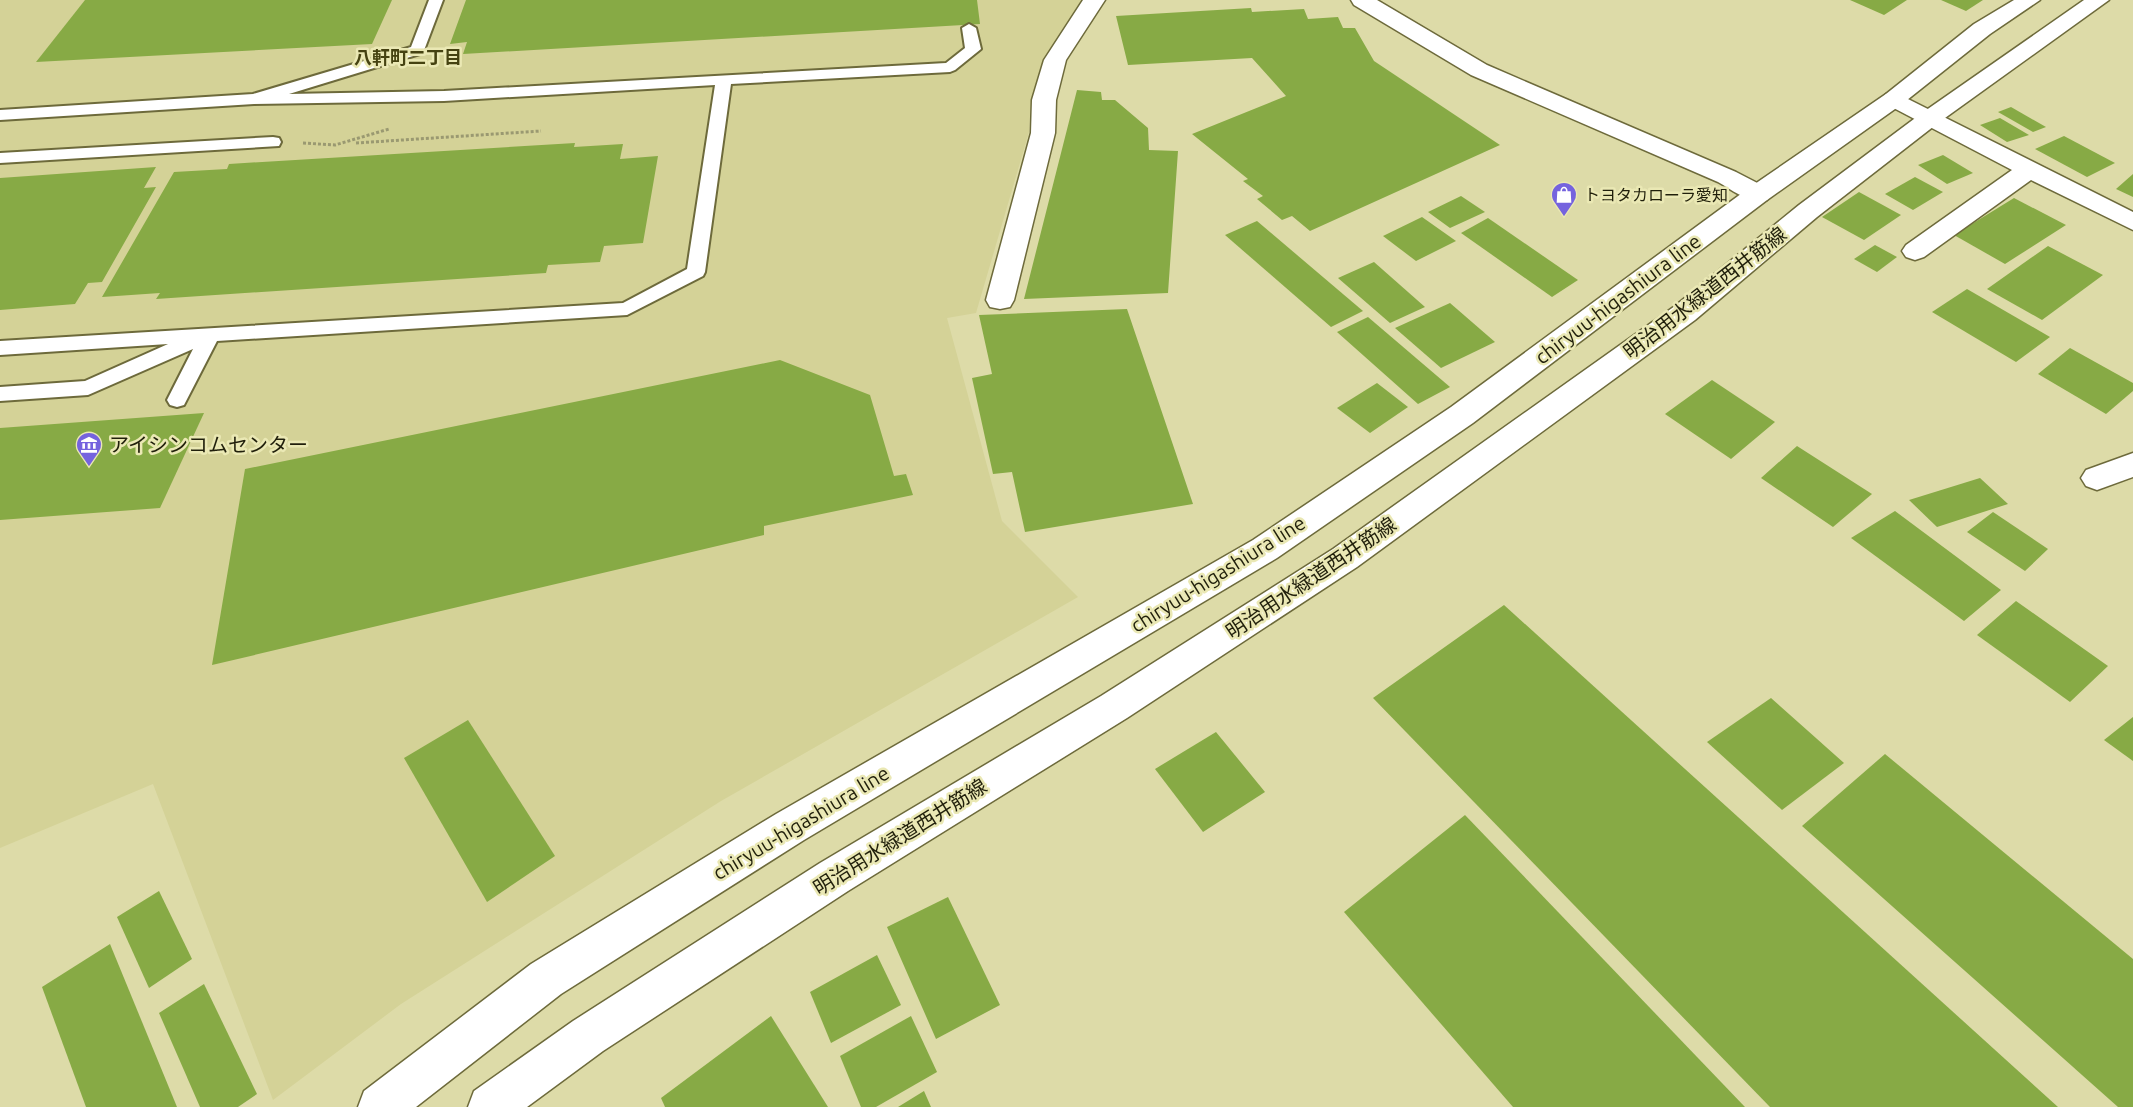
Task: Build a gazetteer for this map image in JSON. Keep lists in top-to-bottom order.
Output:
{
  "streets": {
    "street": ["明治用水緑道西井筋線", "chiryuu-higashiura line"]
  },
  "districts": ["八軒町二丁目"],
  "places": {
    "shop": ["トヨタカローラ愛知"],
    "museum": ["アイシンコムセンター"]
  }
}
